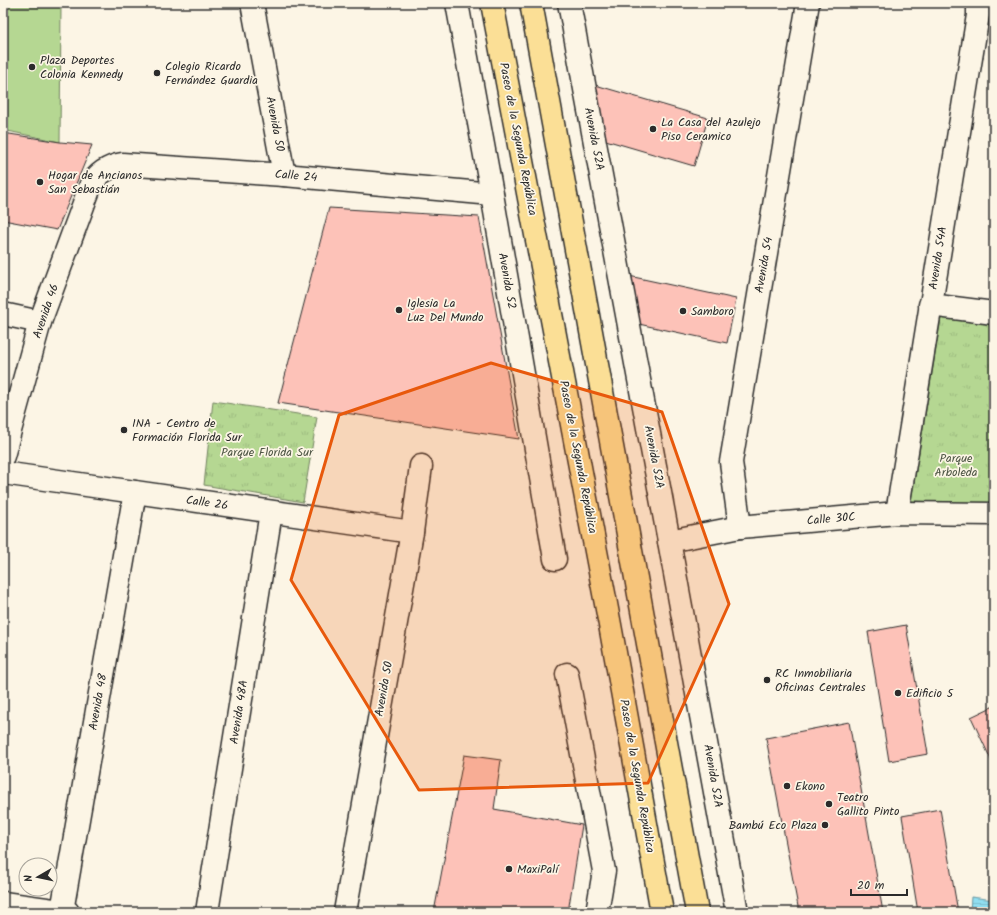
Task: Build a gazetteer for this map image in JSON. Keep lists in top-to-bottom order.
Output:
{
  "streets": {
    "highway": ["Paseo de la Segunda República"],
    "street": [
      "Avenida 50",
      "Avenida 52A",
      "Calle 24",
      "Avenida 54A",
      "Avenida 54",
      "Avenida 52",
      "Avenida 46",
      "Calle 26",
      "Calle 30C",
      "Avenida 48",
      "Avenida 48A"
    ]
  },
  "crossings": [
    ["Avenida 50", "Calle 24"],
    ["Avenida 50", "Calle 26"],
    ["Avenida 52A", "Calle 30C"],
    ["Calle 24", "Avenida 52"],
    ["Calle 24", "Avenida 46"],
    ["Avenida 54A", "Calle 30C"],
    ["Avenida 54", "Calle 30C"],
    ["Calle 26", "Avenida 48"],
    ["Calle 26", "Avenida 48A"]
  ],
  "parks": ["Parque Florida Sur", "Parque Arboleda"],
  "places": [
    "Plaza Deportes Colonia Kennedy",
    "Colegio Ricardo Fernández Guardia",
    "La Casa del Azulejo Piso Ceramico",
    "Hogar de Ancianos San Sebastián",
    "Iglesia La Luz Del Mundo",
    "Samboro",
    "INA - Centro de Formación Florida Sur",
    "RC Inmobiliaria Oficinas Centrales",
    "Edificio 5",
    "Ekono",
    "Teatro Gallito Pinto",
    "Bambú Eco Plaza",
    "MaxiPalí"
  ],
  "scale_bar": "20 m",
  "north": "left"
}
